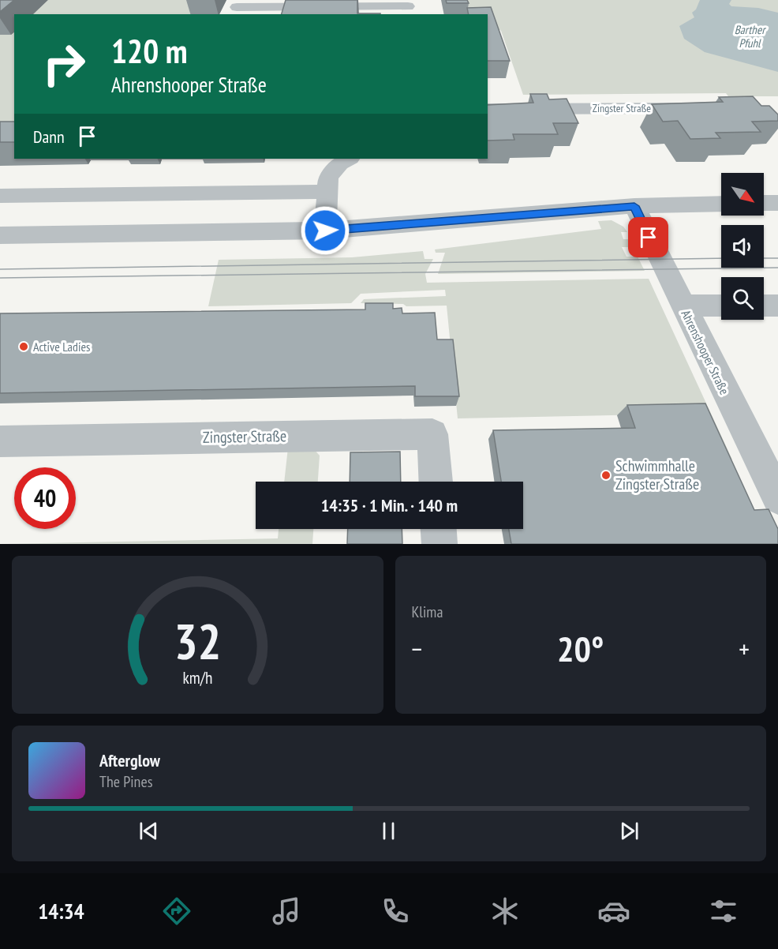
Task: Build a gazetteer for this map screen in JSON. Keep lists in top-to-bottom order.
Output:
{
  "streets": {
    "street": ["Zingster Straße", "Ahrenshooper Straße"]
  },
  "water": ["Barther Pfuhl"],
  "places": ["Active Ladies", "Schwimmhalle Zingster Straße"],
  "north": "bottom right",
  "page": {
    "turn": ["120 m", "Ahrenshooper Straße"],
    "then": "Dann",
    "limit": "40",
    "trip": "14:35 · 1 Min. · 140 m",
    "tile": "Klima",
    "heat": ["−", "20°", "+"],
    "song": ["Afterglow", "The Pines"],
    "tabs": "14:34",
    "gauge": ["32", "km/h"]
  }
}
